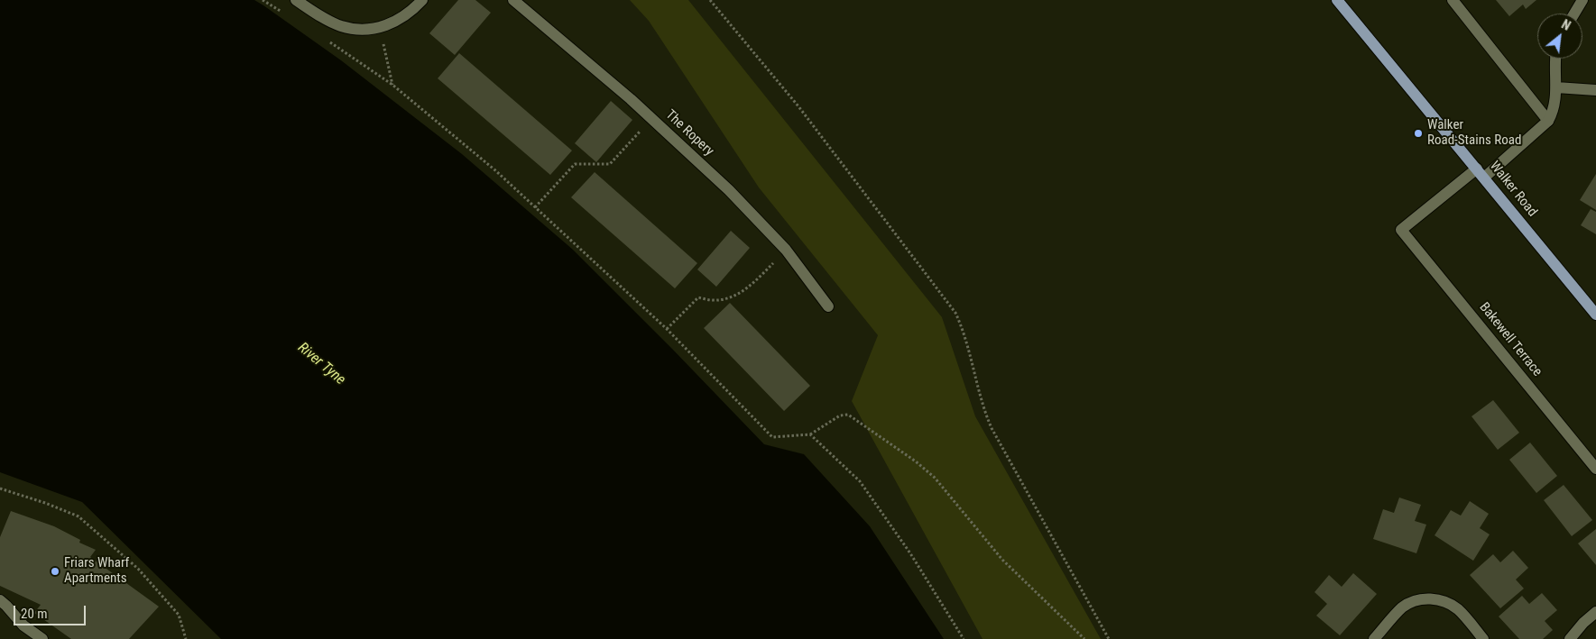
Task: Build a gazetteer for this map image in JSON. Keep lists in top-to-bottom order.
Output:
{
  "streets": {
    "main road": ["Walker Road"],
    "street": ["The Ropery", "Bakewell Terrace"]
  },
  "crossings": [
    ["Walker Road", "Bakewell Terrace"]
  ],
  "water": ["River Tyne"],
  "places": ["Walker Road-Stains Road", "Friars Wharf Apartments"],
  "scale_bar": "20 m",
  "north": "top right"
}
